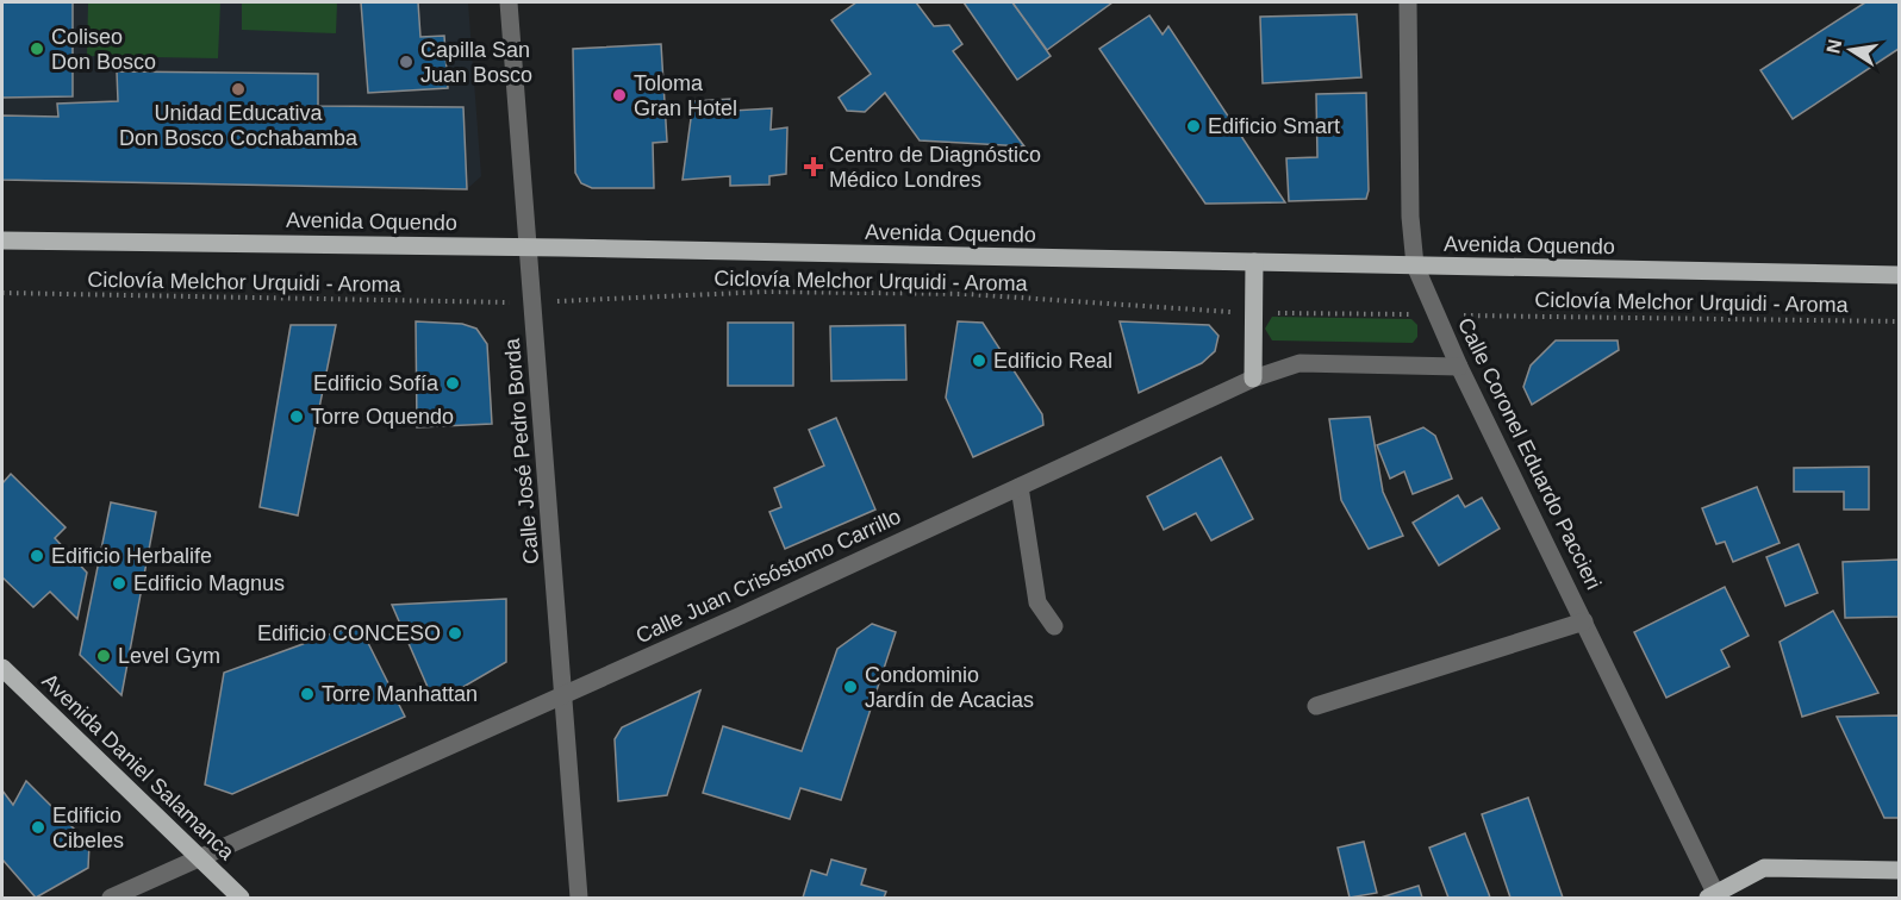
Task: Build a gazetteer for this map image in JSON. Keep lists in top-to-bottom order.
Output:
{
  "streets": {
    "main road": ["Avenida Oquendo", "Avenida Daniel Salamanca"],
    "street": ["Calle José Pedro Borda", "Calle Coronel Eduardo Paccieri", "Calle Juan Crisóstomo Carrillo"],
    "path": ["Ciclovía Melchor Urquidi - Aroma"]
  },
  "crossings": [
    ["Avenida Oquendo", "Calle José Pedro Borda"],
    ["Avenida Oquendo", "Calle Coronel Eduardo Paccieri"],
    ["Calle José Pedro Borda", "Calle Juan Crisóstomo Carrillo"],
    ["Calle Coronel Eduardo Paccieri", "Calle Juan Crisóstomo Carrillo"],
    ["Calle Juan Crisóstomo Carrillo", "Avenida Daniel Salamanca"]
  ],
  "places": {
    "other": [
      "Coliseo Don Bosco",
      "Capilla San Juan Bosco",
      "Unidad Educativa Don Bosco Cochabamba",
      "Toloma Gran Hotel",
      "Edificio Smart",
      "Edificio Real",
      "Edificio Sofía",
      "Torre Oquendo",
      "Edificio Herbalife",
      "Edificio Magnus",
      "Edificio CONCESO",
      "Level Gym",
      "Condominio Jardín de Acacias",
      "Torre Manhattan",
      "Edificio Cibeles"
    ],
    "health": ["Centro de Diagnóstico Médico Londres"]
  },
  "north": "left"
}
